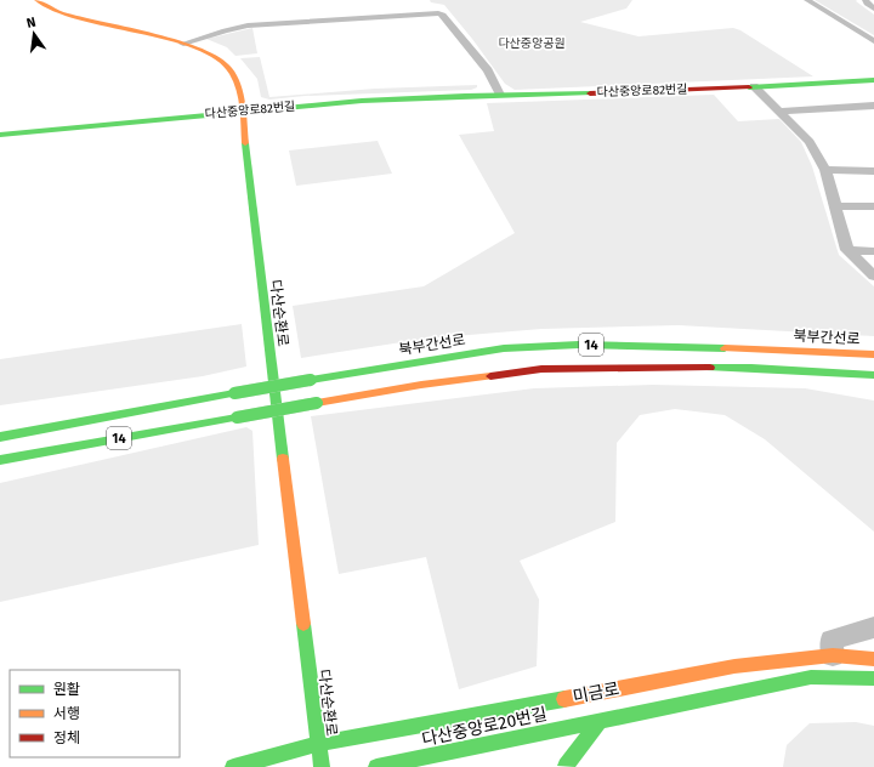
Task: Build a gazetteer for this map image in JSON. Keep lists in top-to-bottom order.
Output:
{
  "streets": {
    "main road": [
      "다산중앙로82번길",
      "다산순환로",
      "북부간선로",
      "14",
      "미금로",
      "다산중앙로20번길"
    ]
  },
  "crossings": [
    ["다산중앙로82번길", "다산순환로"],
    ["다산순환로", "미금로"],
    ["미금로", "다산중앙로20번길"]
  ],
  "parks": ["다산중앙공원"],
  "legend": ["원활", "서행", "정체"],
  "north": "top"
}
